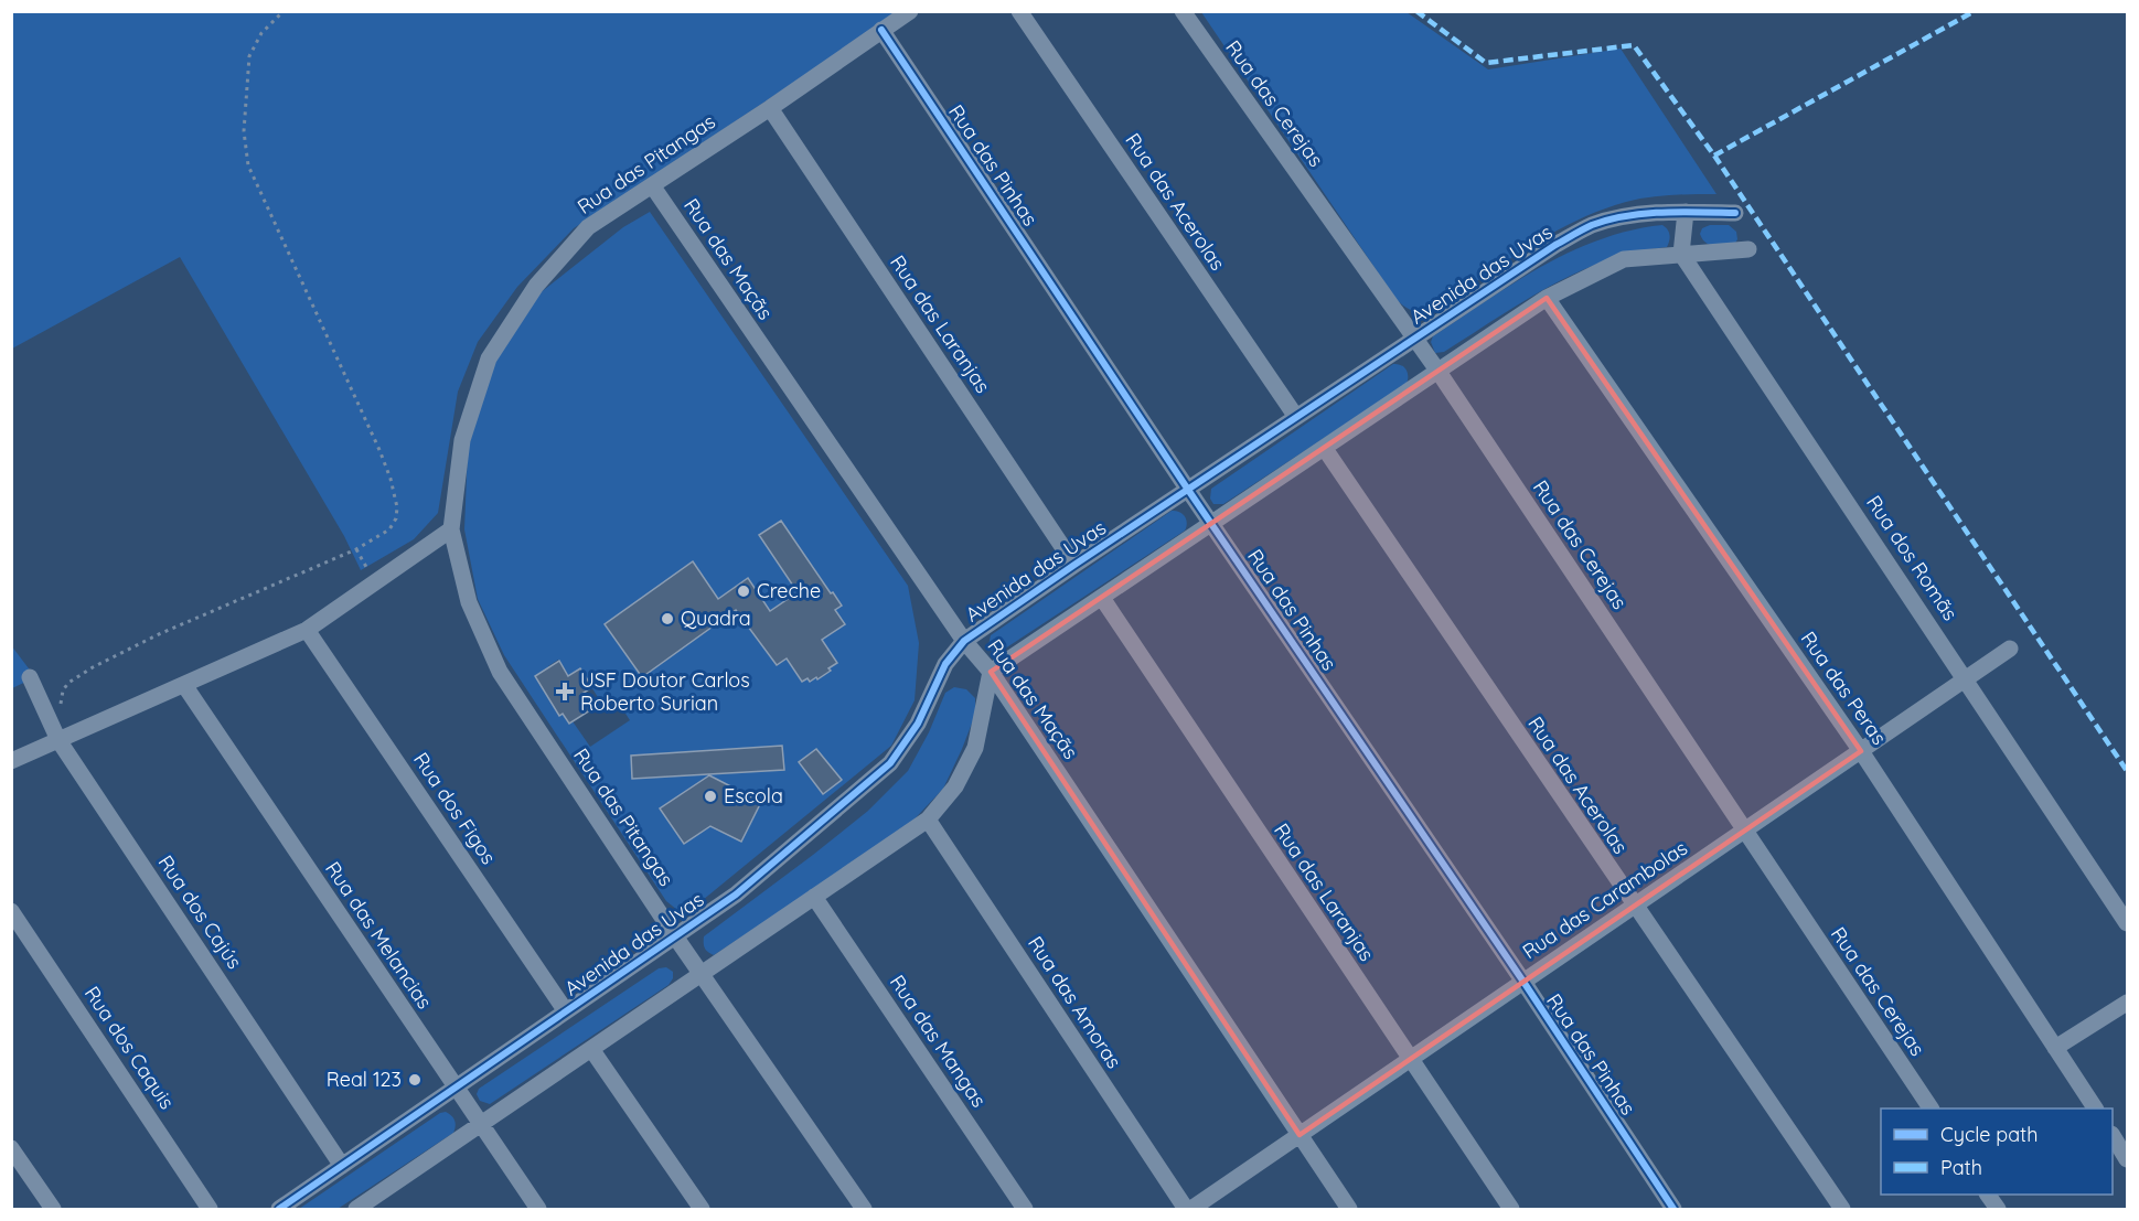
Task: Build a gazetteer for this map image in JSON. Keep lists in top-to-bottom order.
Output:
{
  "streets": {
    "street": [
      "Rua das Cerejas",
      "Rua das Pitangas",
      "Rua das Pinhas",
      "Rua das Acerolas",
      "Rua das Maçãs",
      "Avenida das Uvas",
      "Rua das Laranjas",
      "Rua dos Romãs",
      "Rua das Peras",
      "Rua dos Figos",
      "Rua das Carambolas",
      "Rua dos Cajús",
      "Rua das Melancias",
      "Rua das Amoras",
      "Rua das Mangas",
      "Rua dos Caquis"
    ]
  },
  "crossings": [
    ["Rua das Cerejas", "Avenida das Uvas"],
    ["Rua das Cerejas", "Rua das Carambolas"],
    ["Rua das Pitangas", "Rua das Pinhas"],
    ["Rua das Pitangas", "Rua das Maçãs"],
    ["Rua das Pitangas", "Avenida das Uvas"],
    ["Rua das Pitangas", "Rua das Laranjas"],
    ["Rua das Pinhas", "Avenida das Uvas"],
    ["Rua das Pinhas", "Rua das Carambolas"],
    ["Rua das Acerolas", "Avenida das Uvas"],
    ["Rua das Acerolas", "Rua das Carambolas"],
    ["Rua das Maçãs", "Avenida das Uvas"],
    ["Rua das Maçãs", "Rua das Carambolas"],
    ["Avenida das Uvas", "Rua das Laranjas"],
    ["Avenida das Uvas", "Rua dos Figos"],
    ["Avenida das Uvas", "Rua dos Cajús"],
    ["Avenida das Uvas", "Rua das Melancias"],
    ["Rua das Laranjas", "Rua das Carambolas"],
    ["Rua dos Romãs", "Rua das Carambolas"],
    ["Rua das Peras", "Rua das Carambolas"]
  ],
  "places": {
    "other": [
      "Creche",
      "Quadra",
      "Escola",
      "Real 123"
    ],
    "health": ["USF Doutor Carlos Roberto Surian"]
  },
  "legend": ["Cycle path", "Path"]
}
